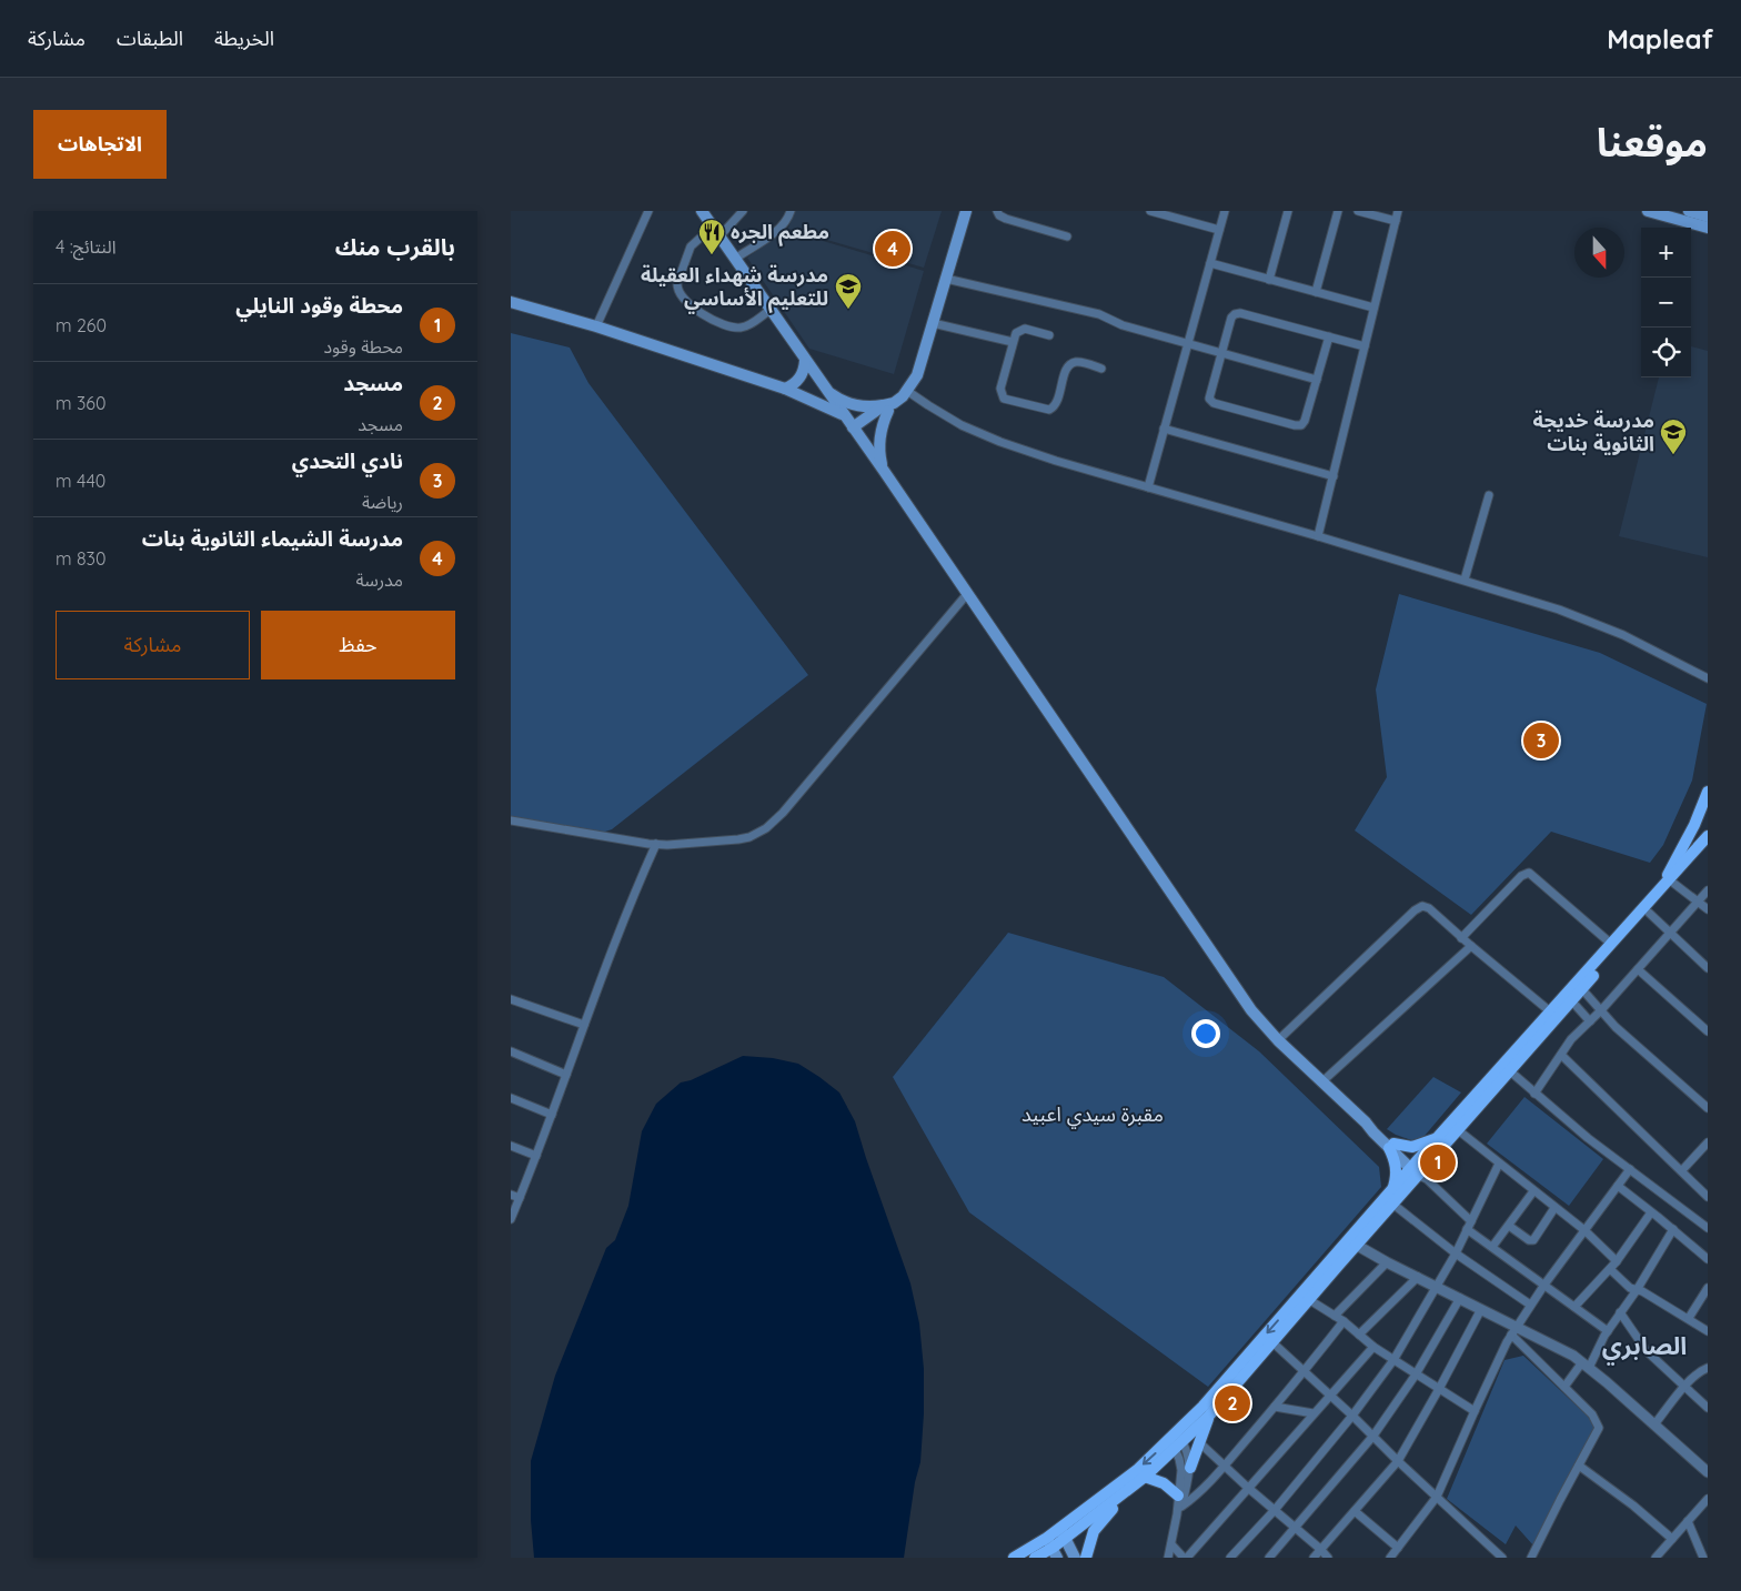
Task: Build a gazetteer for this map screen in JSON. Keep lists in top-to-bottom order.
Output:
{
  "districts": ["الصابري"],
  "parks": ["مقبرة سيدي اعبيد"],
  "places": {
    "restaurant": ["مطعم الجره"],
    "school or university": ["مدرسة شهداء العقيلة للتعليم الأساسي", "مدرسة خديجة الثانوية بنات"]
  },
  "north": "bottom",
  "page": {
    "header": "Mapleaf",
    "nav": ["الخريطة", "الطبقات", "مشاركة"],
    "title": "موقعنا",
    "buttons": [
      "الاتجاهات",
      ["حفظ", "مشاركة"]
    ],
    "heading": ["بالقرب منك", "النتائج: 4"],
    "map_buttons": ["+", "−"],
    "pins": [
      "4",
      "3",
      "1",
      "2"
    ],
    "list": [
      {
        "mark": "1",
        "name": "محطة وقود النايلي",
        "note": "محطة وقود",
        "value": "260 m"
      },
      {
        "mark": "2",
        "name": "مسجد",
        "note": "مسجد",
        "value": "360 m"
      },
      {
        "mark": "3",
        "name": "نادي التحدي",
        "note": "رياضة",
        "value": "440 m"
      },
      {
        "mark": "4",
        "name": "مدرسة الشيماء الثانوية بنات",
        "note": "مدرسة",
        "value": "830 m"
      }
    ]
  }
}
